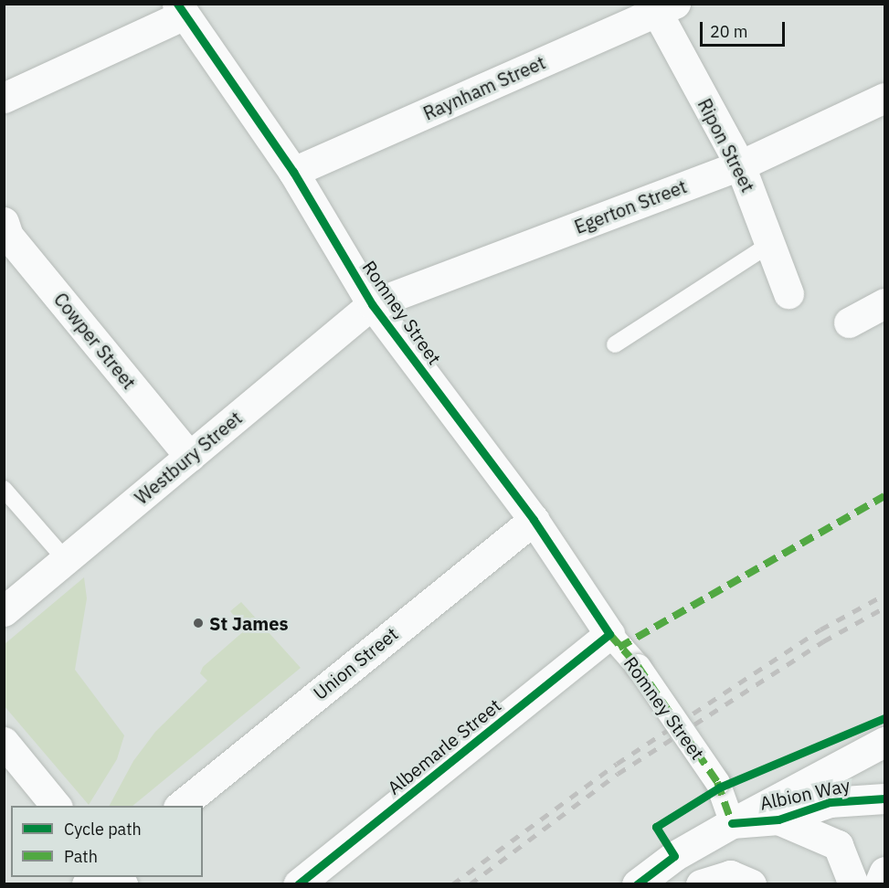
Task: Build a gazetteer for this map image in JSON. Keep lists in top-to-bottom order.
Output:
{
  "streets": {
    "main road": [
      "Raynham Street",
      "Ripon Street",
      "Egerton Street",
      "Romney Street",
      "Cowper Street",
      "Westbury Street",
      "Union Street",
      "Albemarle Street",
      "Albion Way"
    ]
  },
  "crossings": [
    ["Raynham Street", "Ripon Street"],
    ["Raynham Street", "Romney Street"],
    ["Ripon Street", "Egerton Street"],
    ["Egerton Street", "Romney Street"],
    ["Egerton Street", "Westbury Street"],
    ["Romney Street", "Westbury Street"],
    ["Romney Street", "Union Street"],
    ["Romney Street", "Albemarle Street"],
    ["Romney Street", "Albion Way"],
    ["Cowper Street", "Westbury Street"]
  ],
  "places": ["St James"],
  "legend": ["Cycle path", "Path"],
  "scale_bar": "20 m"
}
